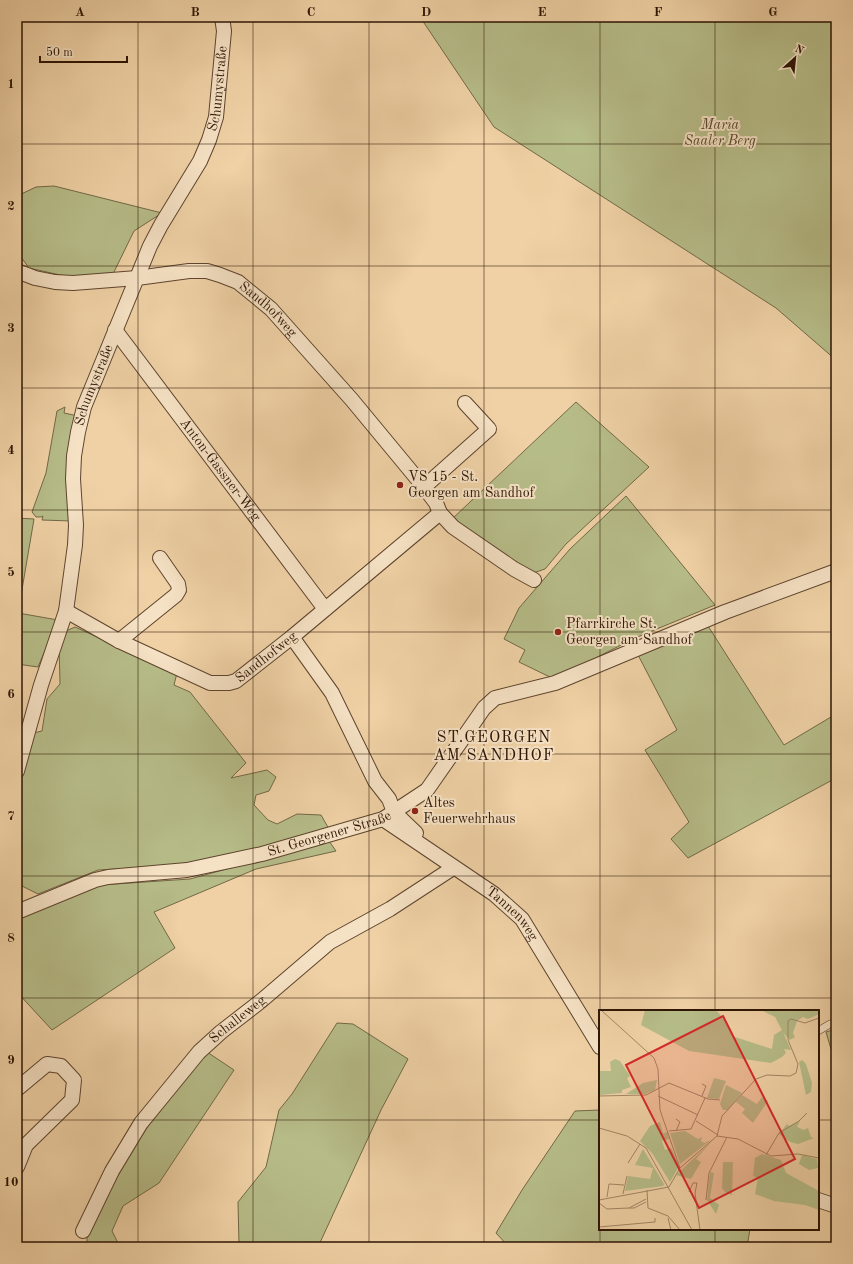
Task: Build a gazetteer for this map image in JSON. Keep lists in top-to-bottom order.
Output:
{
  "streets": {
    "street": [
      "Schumystraße",
      "Sandhofweg",
      "Anton-Gassner-Weg",
      "St. Georgener Straße",
      "Tannenweg",
      "Schalleweg"
    ]
  },
  "crossings": [
    ["Schumystraße", "Sandhofweg"],
    ["Schumystraße", "Anton-Gassner-Weg"],
    ["Sandhofweg", "Anton-Gassner-Weg"],
    ["Sandhofweg", "Tannenweg"],
    ["St. Georgener Straße", "Tannenweg"],
    ["Tannenweg", "Schalleweg"]
  ],
  "districts": ["ST.GEORGEN AM SANDHOF"],
  "parks": ["Maria Saaler Berg"],
  "places": ["VS 15 - St. Georgen am Sandhof", "Pfarrkirche St. Georgen am Sandhof", "Altes Feuerwehrhaus"],
  "scale_bar": "50 m",
  "north": "top right",
  "grid": {
    "columns": [
      "A",
      "B",
      "C",
      "D",
      "E",
      "F",
      "G"
    ],
    "rows": [
      "1",
      "2",
      "3",
      "4",
      "5",
      "6",
      "7",
      "8",
      "9",
      "10"
    ]
  }
}
